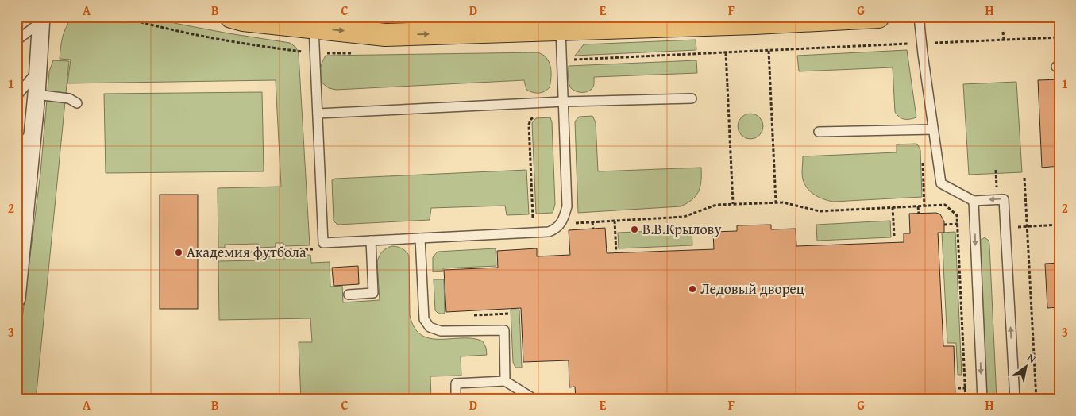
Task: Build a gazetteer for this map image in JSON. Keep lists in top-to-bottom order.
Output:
{
  "places": ["В.В.Крылову", "Академия футбола", "Ледовый дворец"],
  "north": "top right",
  "grid": {
    "columns": [
      "A",
      "B",
      "C",
      "D",
      "E",
      "F",
      "G",
      "H"
    ],
    "rows": ["1", "2", "3"]
  }
}
